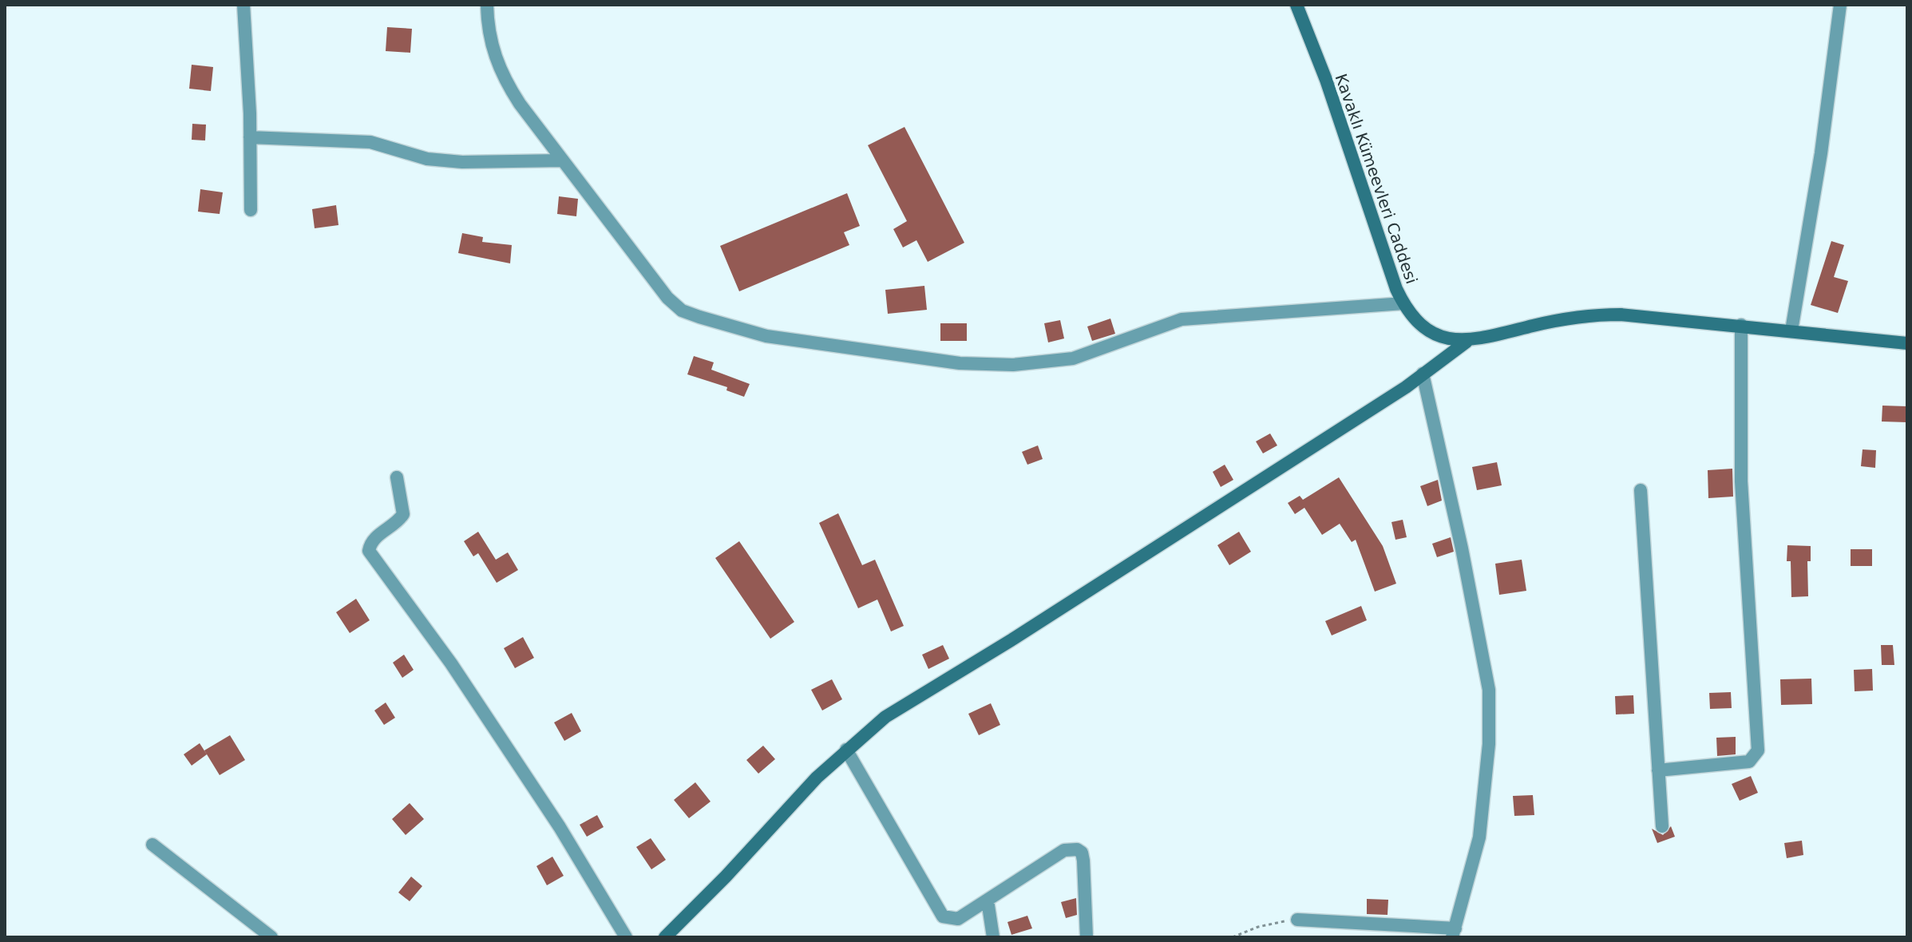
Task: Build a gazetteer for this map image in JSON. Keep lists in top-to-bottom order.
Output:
{
  "streets": {
    "street": ["Kavaklı Kümeevleri Caddesi"]
  }
}
